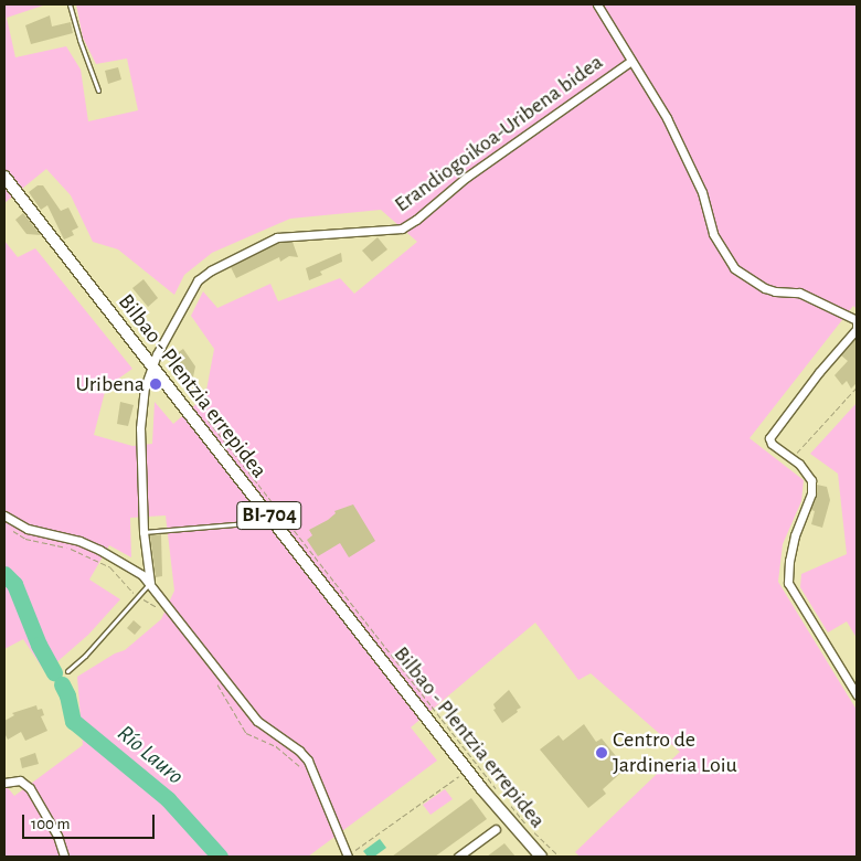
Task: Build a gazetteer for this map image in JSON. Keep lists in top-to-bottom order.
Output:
{
  "streets": {
    "main road": ["Bilbao - Plentzia errepidea", "BI-704"],
    "street": ["Erandiogoikoa-Uribena bidea"]
  },
  "crossings": [
    ["Erandiogoikoa-Uribena bidea", "Bilbao - Plentzia errepidea"]
  ],
  "water": ["Río Lauro"],
  "places": ["Uribena", "Centro de Jardineria Loiu"],
  "scale_bar": "100 m"
}
